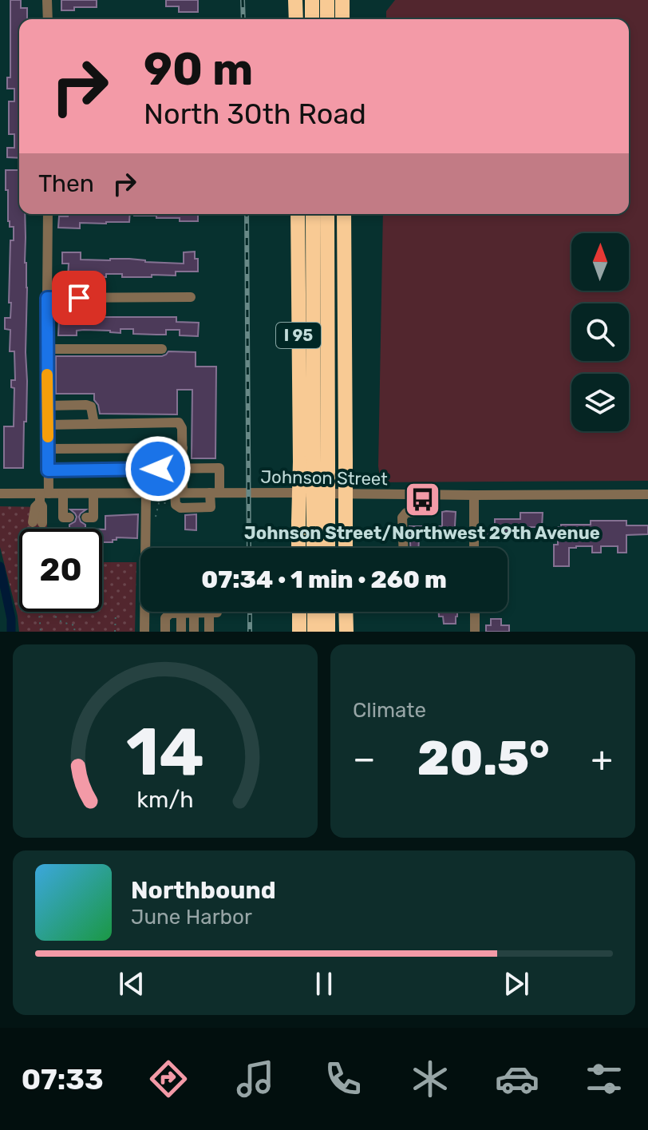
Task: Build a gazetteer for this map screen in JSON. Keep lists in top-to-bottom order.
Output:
{
  "streets": {
    "highway": ["I 95"],
    "street": ["Johnson Street"]
  },
  "places": {
    "bus stop": ["Johnson Street/Northwest 29th Avenue"]
  },
  "north": "top",
  "page": {
    "turn": ["90 m", "North 30th Road"],
    "then": "Then",
    "limit": "20",
    "trip": "07:34 · 1 min · 260 m",
    "tile": "Climate",
    "heat": ["−", "20.5°", "+"],
    "song": ["Northbound", "June Harbor"],
    "tabs": "07:33",
    "gauge": ["14", "km/h"]
  }
}
